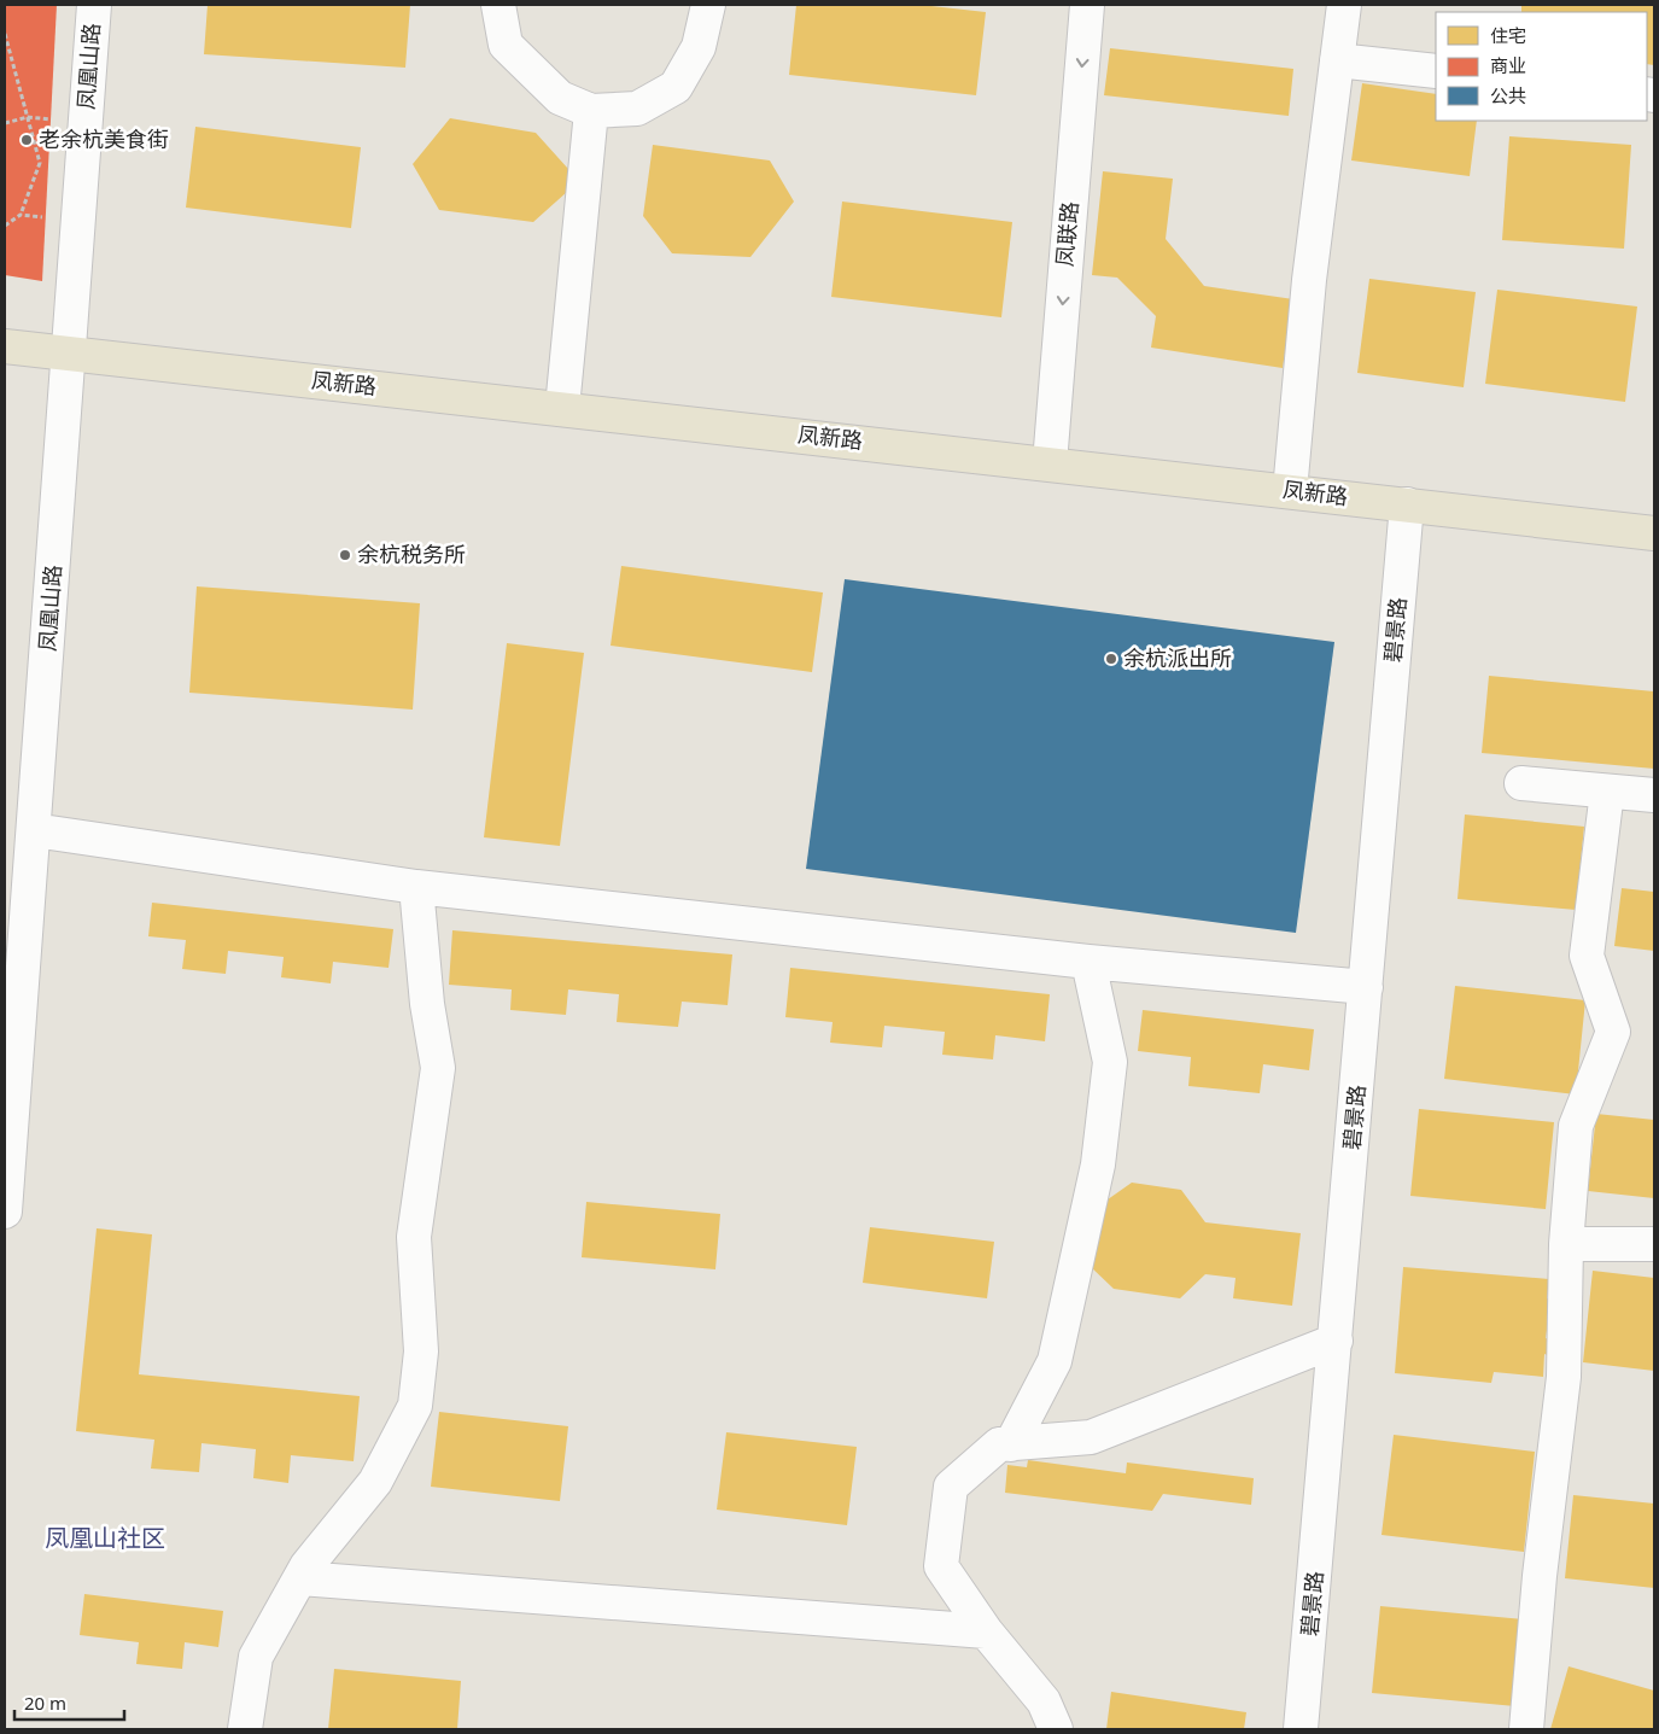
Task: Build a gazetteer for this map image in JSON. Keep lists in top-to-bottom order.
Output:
{
  "streets": {
    "main road": ["凤新路"],
    "street": ["凤凰山路", "凤联路", "碧景路"]
  },
  "crossings": [
    ["凤凰山路", "凤新路"],
    ["凤联路", "凤新路"],
    ["凤新路", "碧景路"]
  ],
  "districts": ["凤凰山社区"],
  "places": ["老余杭美食街", "余杭税务所", "余杭派出所"],
  "legend": ["住宅", "商业", "公共"],
  "scale_bar": "20 m"
}
